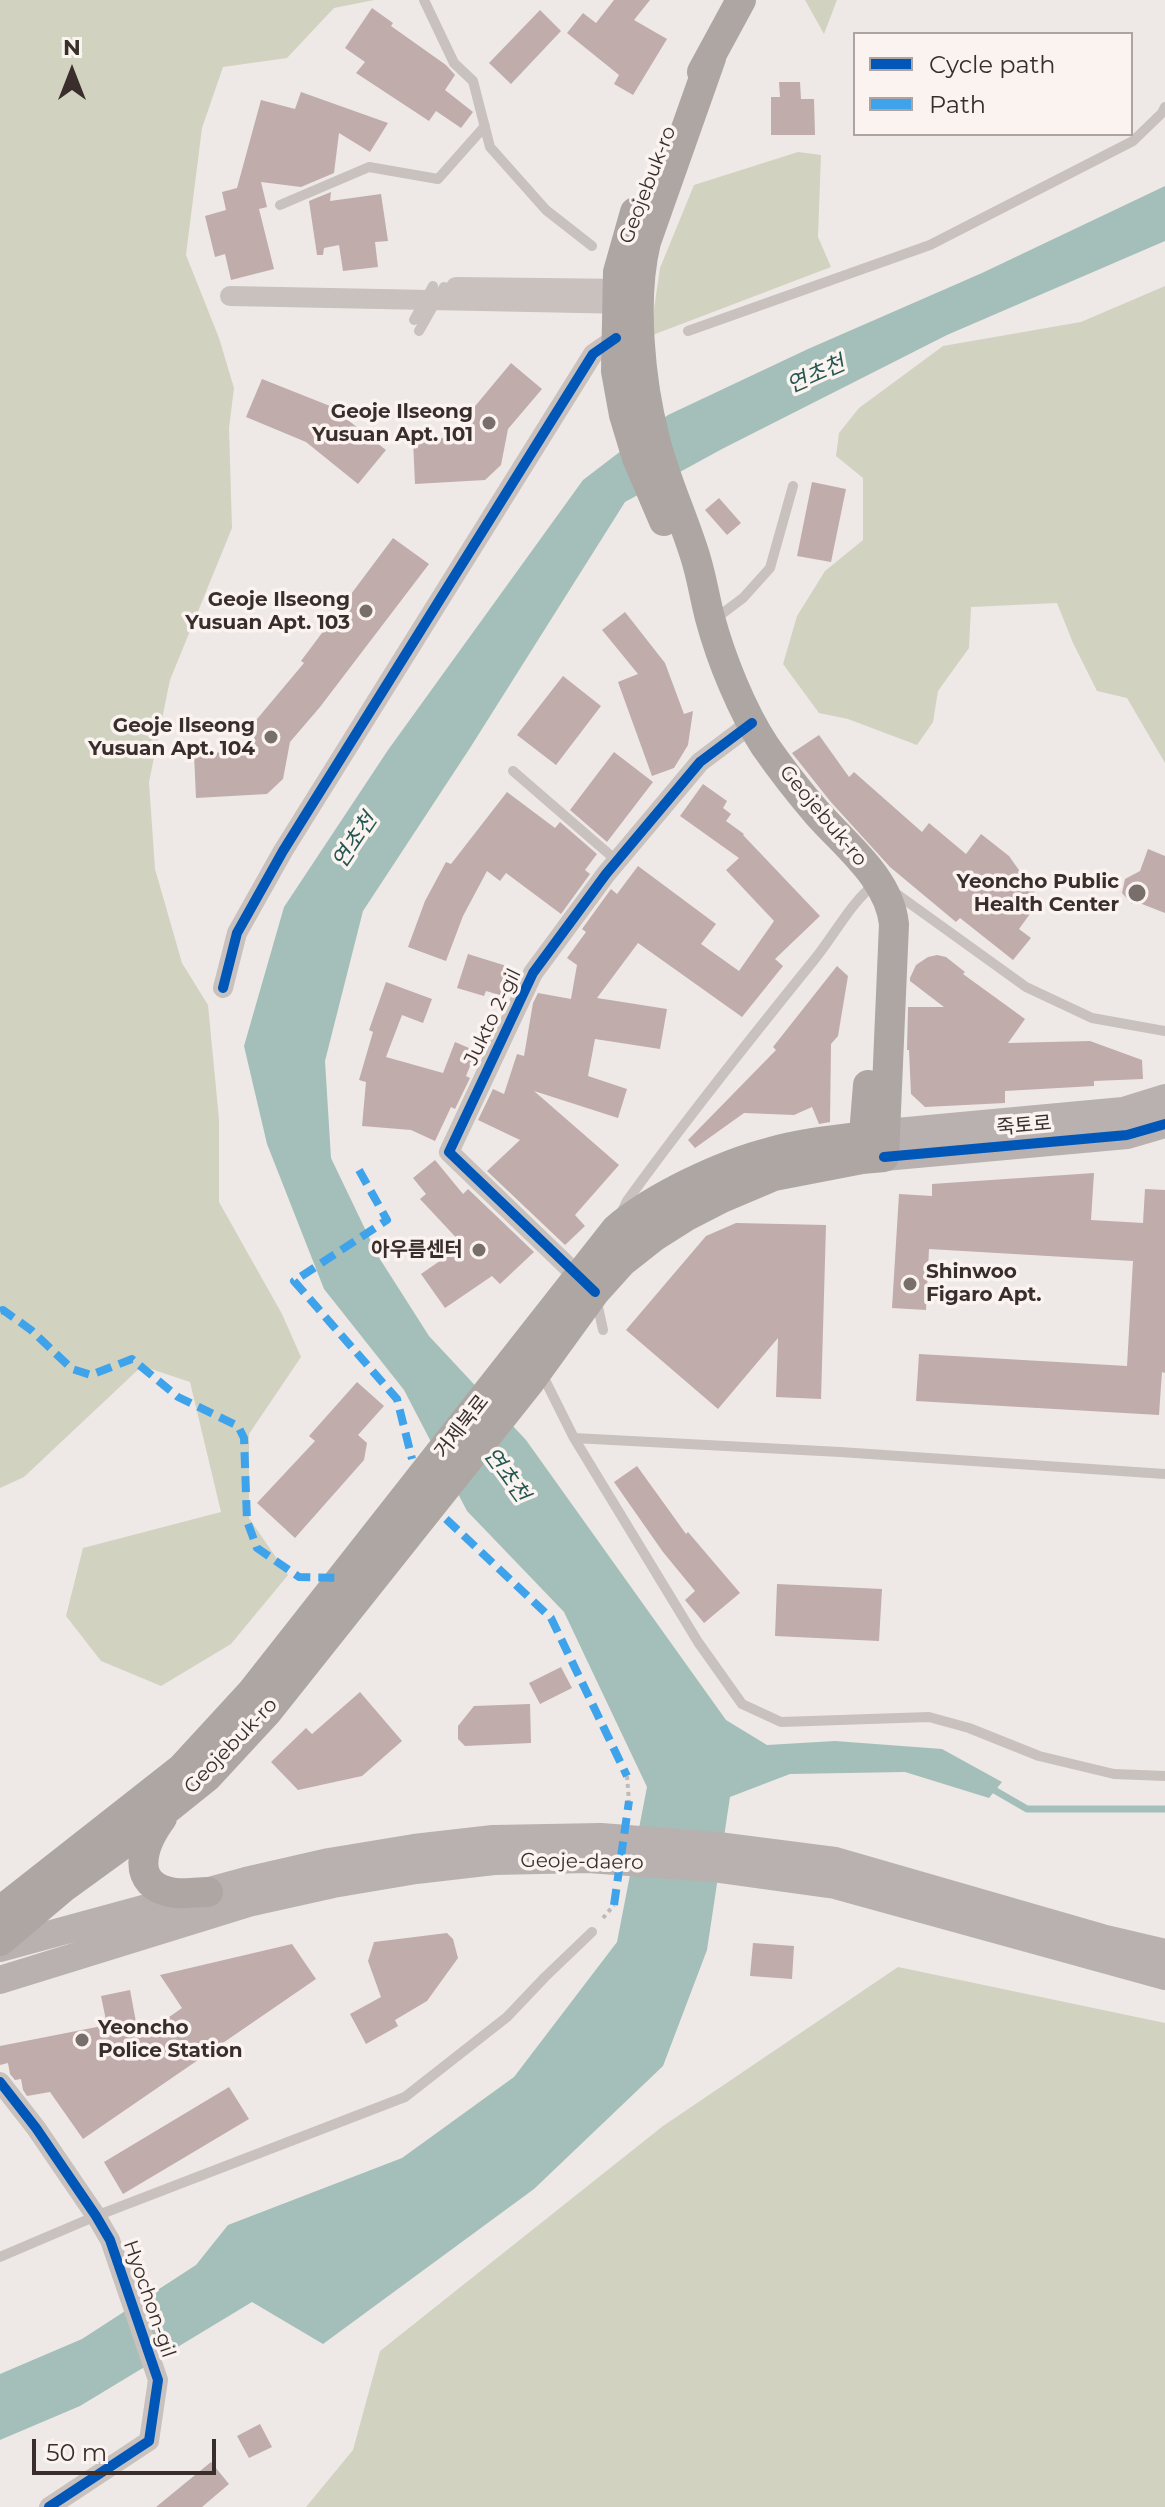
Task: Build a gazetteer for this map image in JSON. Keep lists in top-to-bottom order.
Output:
{
  "streets": {
    "main road": [
      "Geojebuk-ro",
      "죽토로",
      "거제북로",
      "Geoje-daero"
    ],
    "street": ["Jukto 2-gil", "Hyochon-gil"]
  },
  "crossings": [
    ["Geojebuk-ro", "Jukto 2-gil"],
    ["Geojebuk-ro", "죽토로"],
    ["Geojebuk-ro", "거제북로"]
  ],
  "water": ["연초천"],
  "places": [
    "Geoje Ilseong Yusuan Apt. 101",
    "Geoje Ilseong Yusuan Apt. 103",
    "Geoje Ilseong Yusuan Apt. 104",
    "Yeoncho Public Health Center",
    "아우름센터",
    "Shinwoo Figaro Apt.",
    "Yeoncho Police Station"
  ],
  "legend": ["Cycle path", "Path"],
  "scale_bar": "50 m",
  "north": "top"
}
